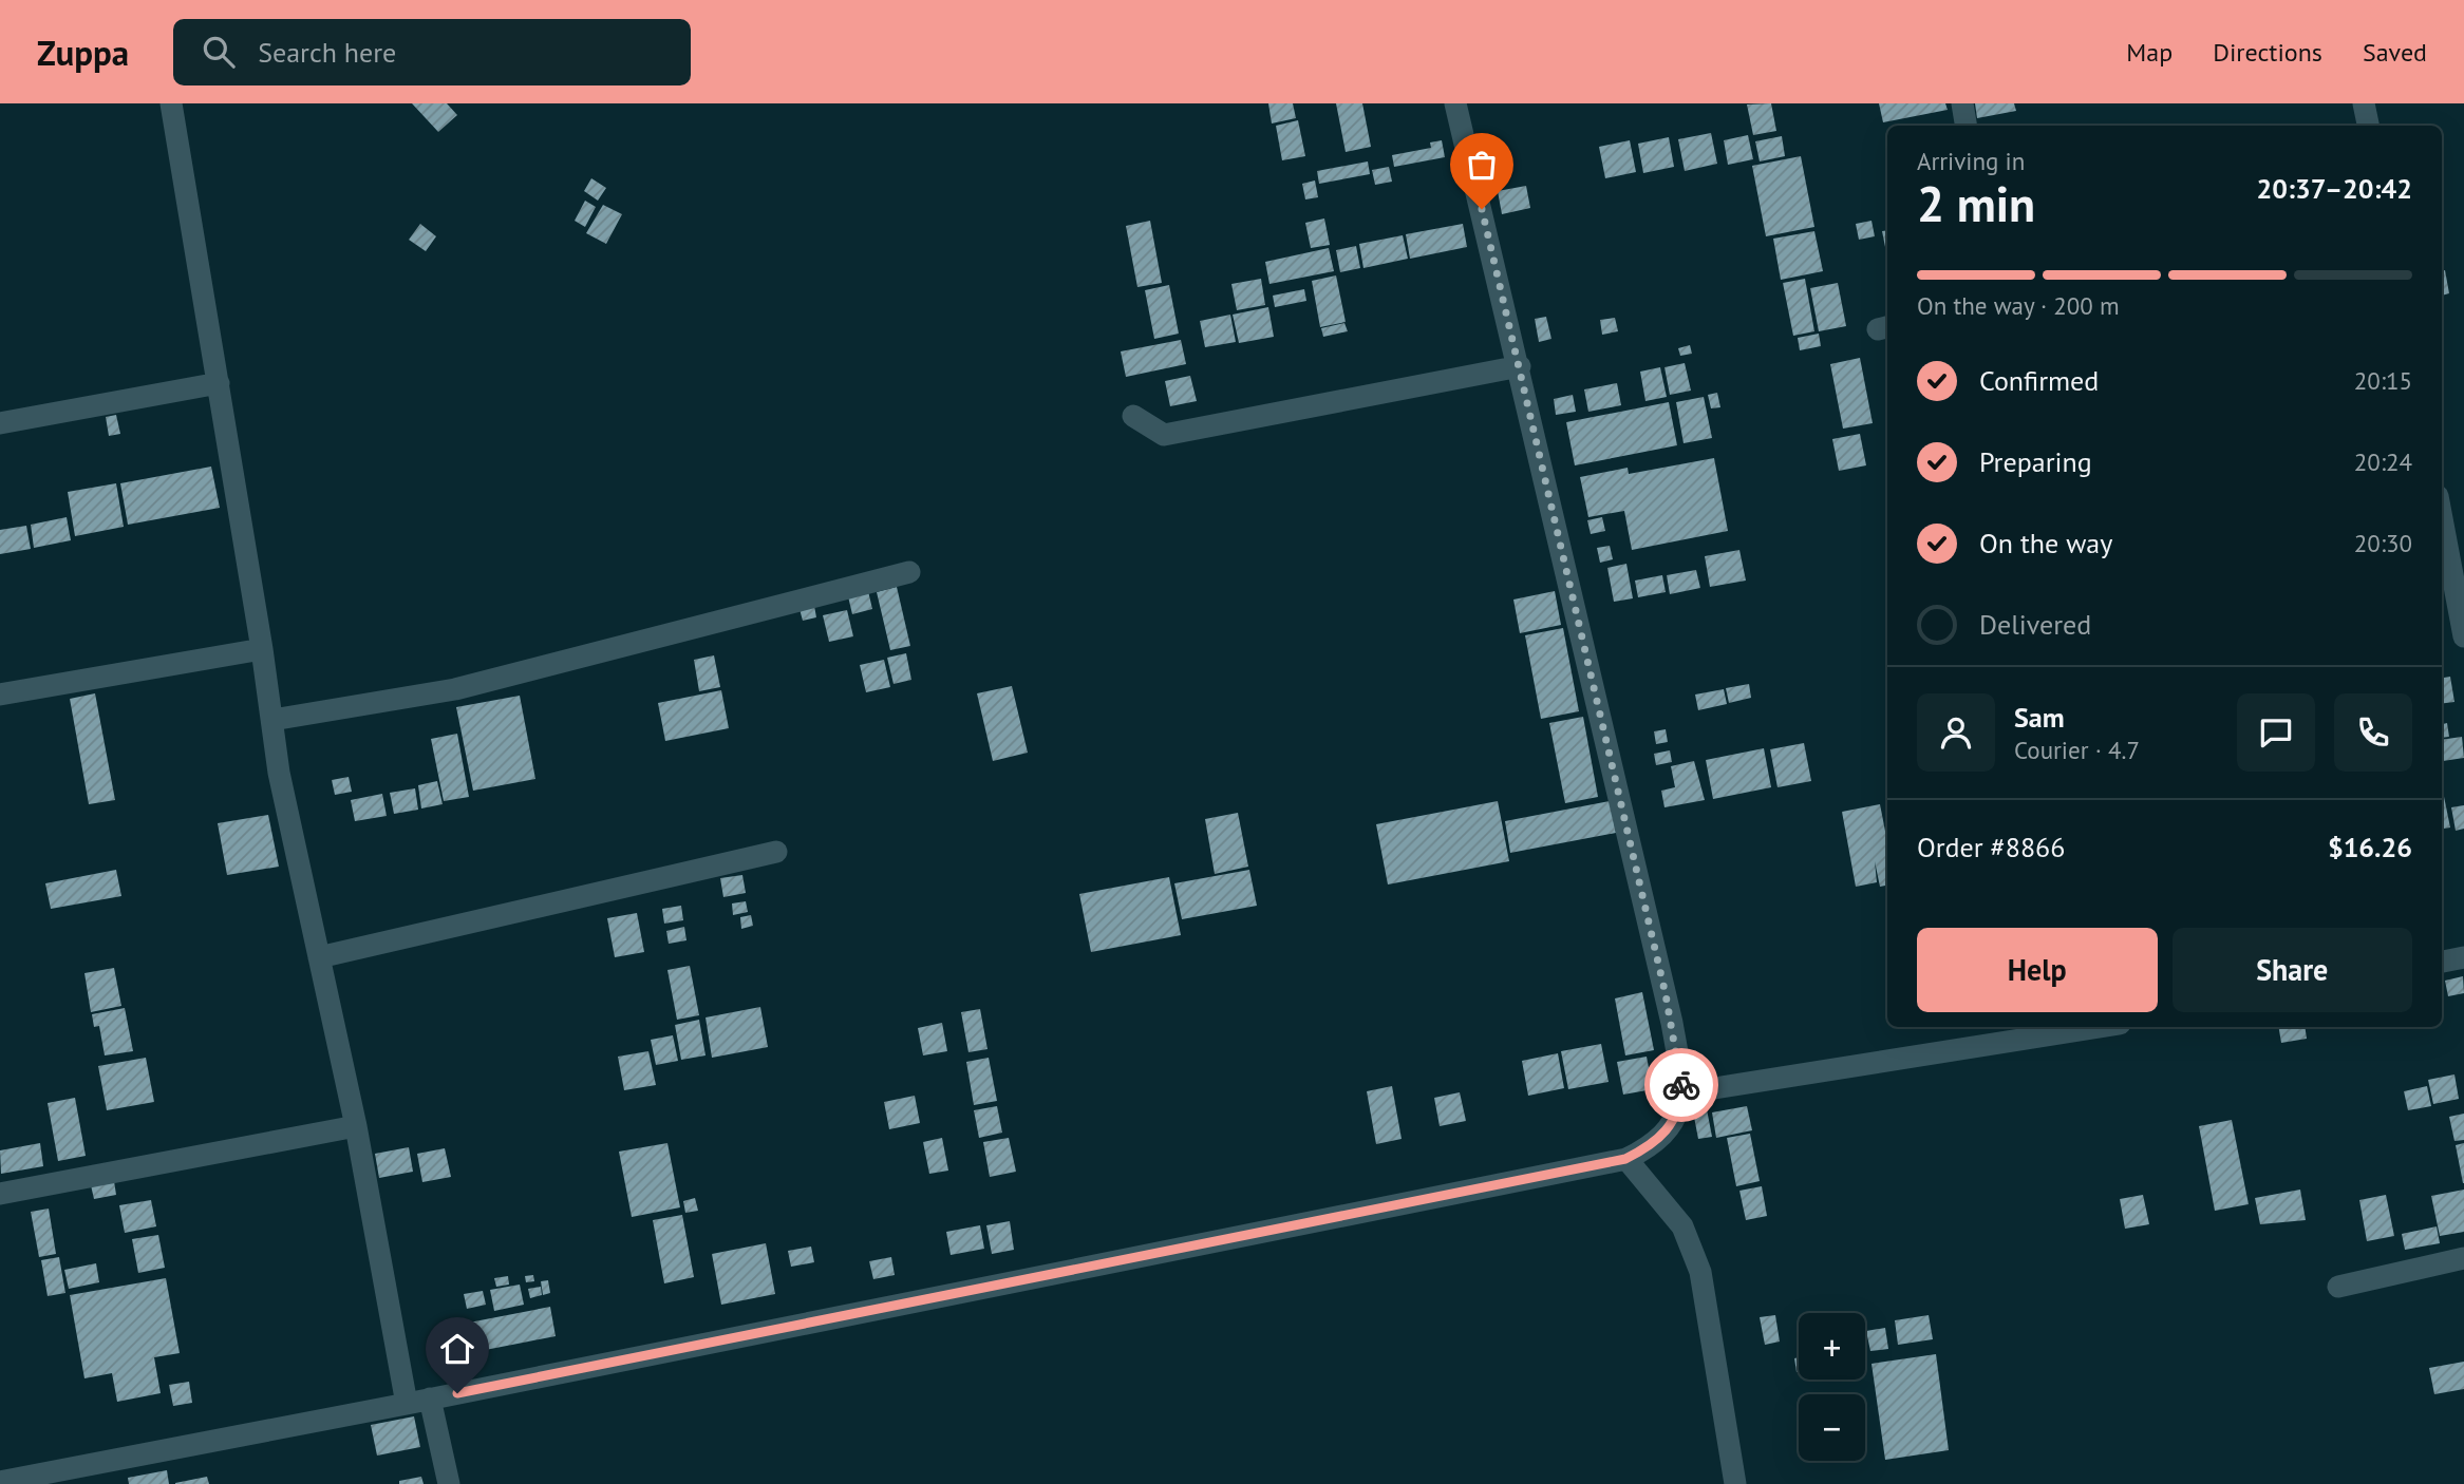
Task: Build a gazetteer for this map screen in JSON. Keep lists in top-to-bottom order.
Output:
{
  "page": {
    "header": "Zuppa",
    "search": "Search here",
    "nav": ["Map", "Directions", "Saved"],
    "heading": ["2 min", "Arriving in", "20:37–20:42"],
    "panel": [
      "Sam",
      "Courier · 4.7",
      "Order #8866",
      "$16.26"
    ],
    "bar": "On the way · 200 m",
    "list": [
      ["Confirmed", "20:15"],
      ["Preparing", "20:24"],
      ["On the way", "20:30"],
      "Delivered"
    ],
    "buttons": ["Help", "Share"],
    "map_buttons": ["+", "−"]
  }
}
